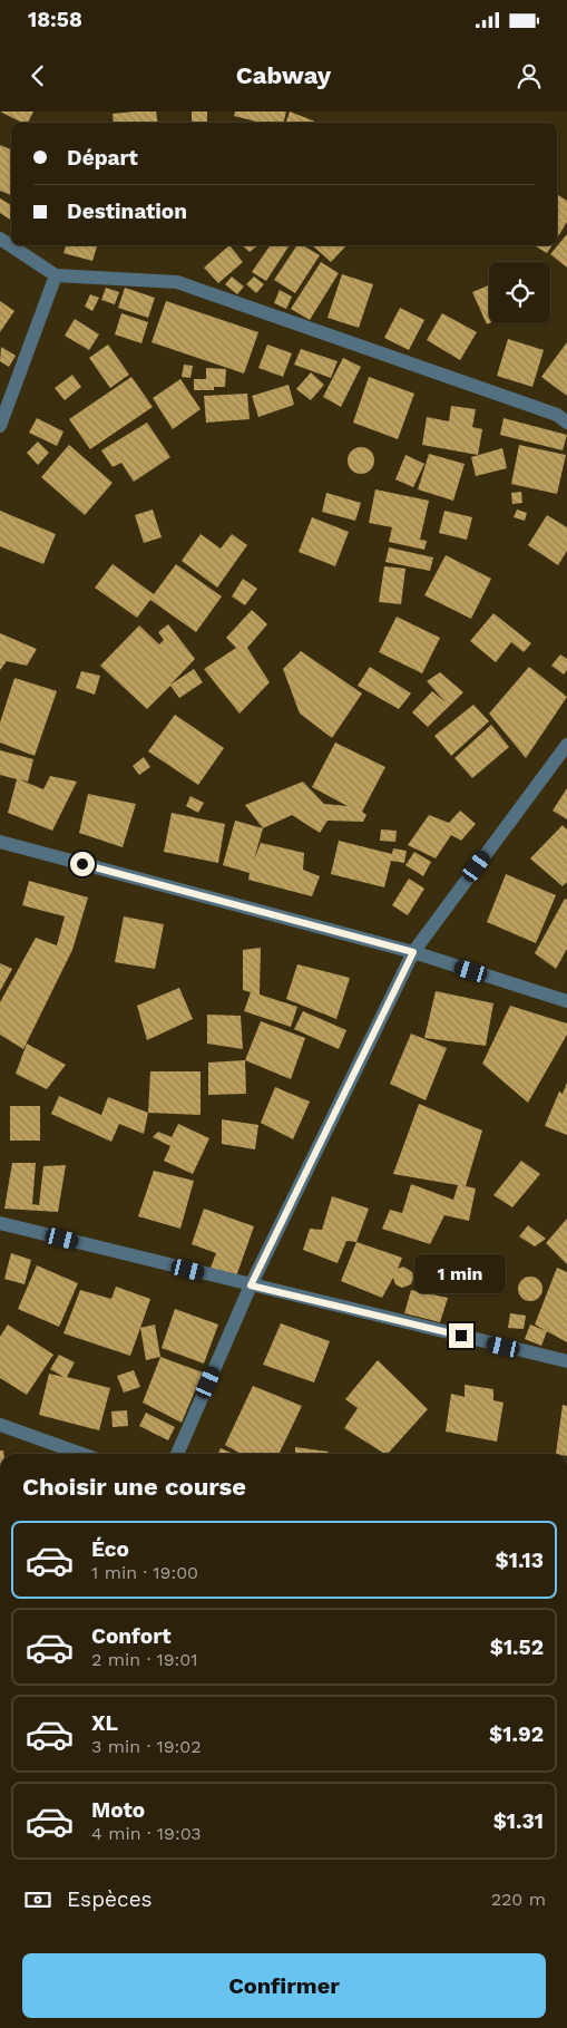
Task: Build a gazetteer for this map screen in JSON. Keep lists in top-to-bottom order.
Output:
{
  "page": {
    "status": "18:58",
    "header": "Cabway",
    "banner": ["Départ", "Destination"],
    "bubble": "1 min",
    "heading": "Choisir une course",
    "list": [
      {
        "name": "Éco",
        "note": "1 min · 19:00",
        "value": "$1.13"
      },
      {
        "name": "Confort",
        "note": "2 min · 19:01",
        "value": "$1.52"
      },
      {
        "name": "XL",
        "note": "3 min · 19:02",
        "value": "$1.92"
      },
      {
        "name": "Moto",
        "note": "4 min · 19:03",
        "value": "$1.31"
      }
    ],
    "pay": ["Espèces", "220 m"],
    "buttons": "Confirmer"
  }
}
